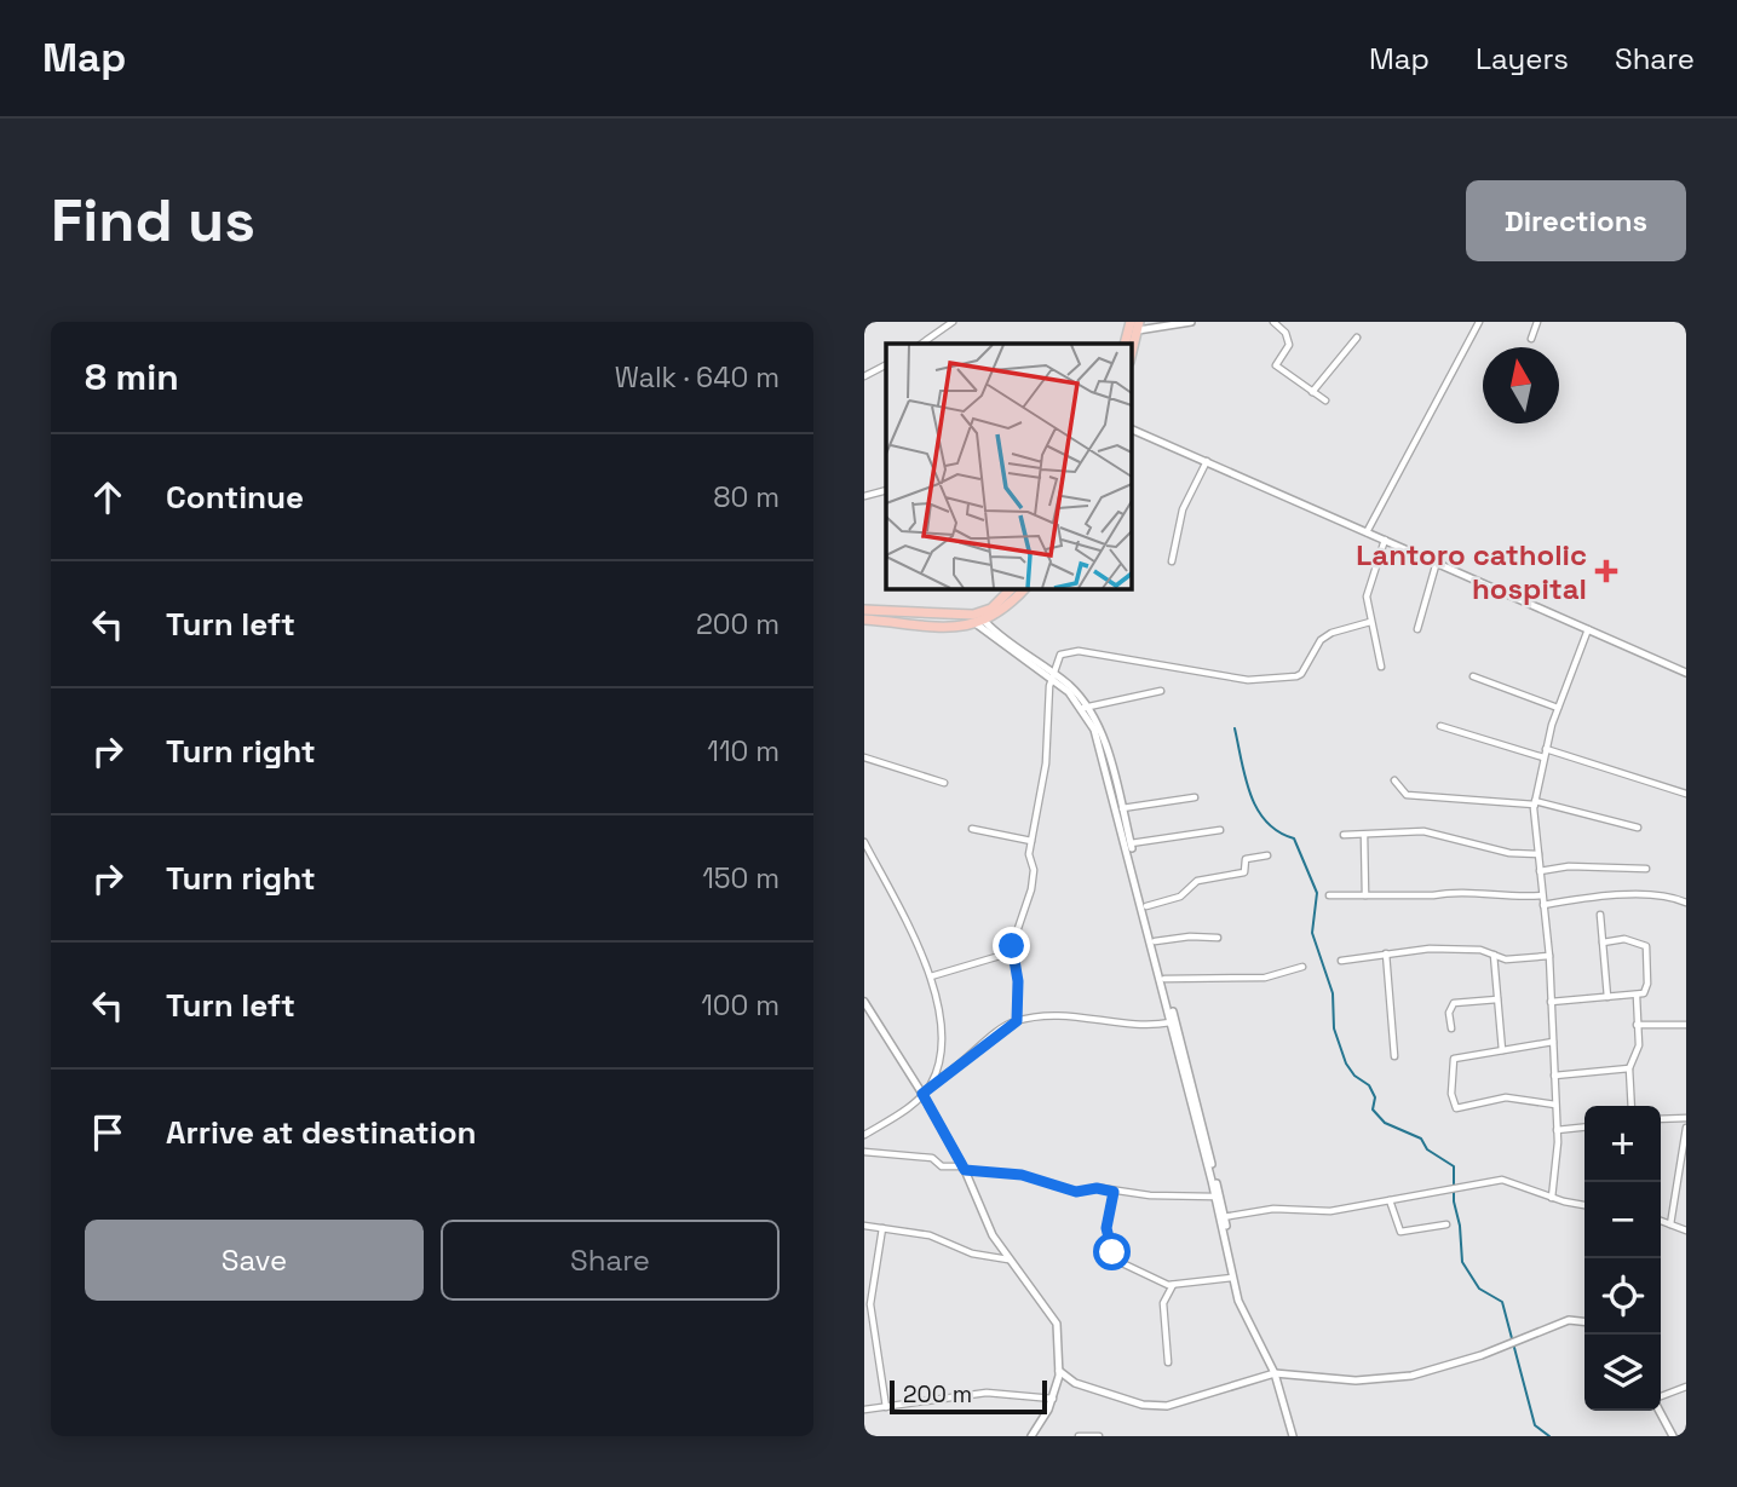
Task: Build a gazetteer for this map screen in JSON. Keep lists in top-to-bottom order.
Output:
{
  "places": {
    "health": ["Lantoro catholic hospital"]
  },
  "scale_bar": "200 m",
  "north": "top",
  "page": {
    "header": "Map",
    "nav": ["Map", "Layers", "Share"],
    "buttons": [
      "Directions",
      ["Save", "Share"]
    ],
    "title": "Find us",
    "heading": ["8 min", "Walk · 640 m"],
    "list": [
      ["Continue", "80 m"],
      ["Turn left", "200 m"],
      ["Turn right", "110 m"],
      ["Turn right", "150 m"],
      ["Turn left", "100 m"],
      "Arrive at destination"
    ],
    "map_buttons": ["+", "−"],
    "scale": "200 m"
  }
}
